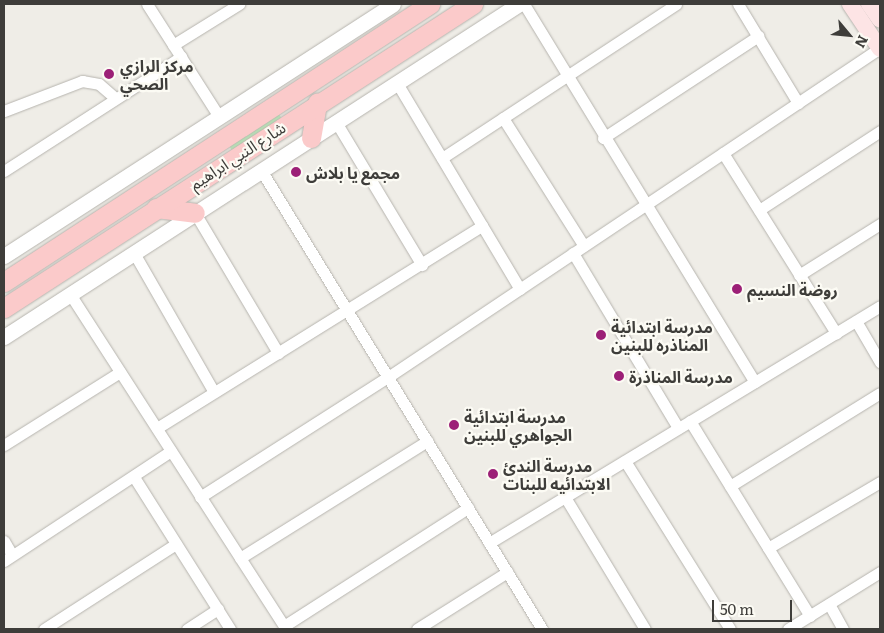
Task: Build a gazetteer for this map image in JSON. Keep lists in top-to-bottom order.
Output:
{
  "streets": {
    "main road": ["شارع النبي ابراهيم"]
  },
  "places": [
    "مركز الرازي الصحي",
    "مجمع يا بلاش",
    "روضة النسيم",
    "مدرسة ابتدائية المناذره للبنين",
    "مدرسة المناذرة",
    "مدرسة ابتدائية الجواهري للبنين",
    "مدرسة الندئ الابتدائيه للبنات"
  ],
  "scale_bar": "50 m",
  "north": "bottom right"
}
